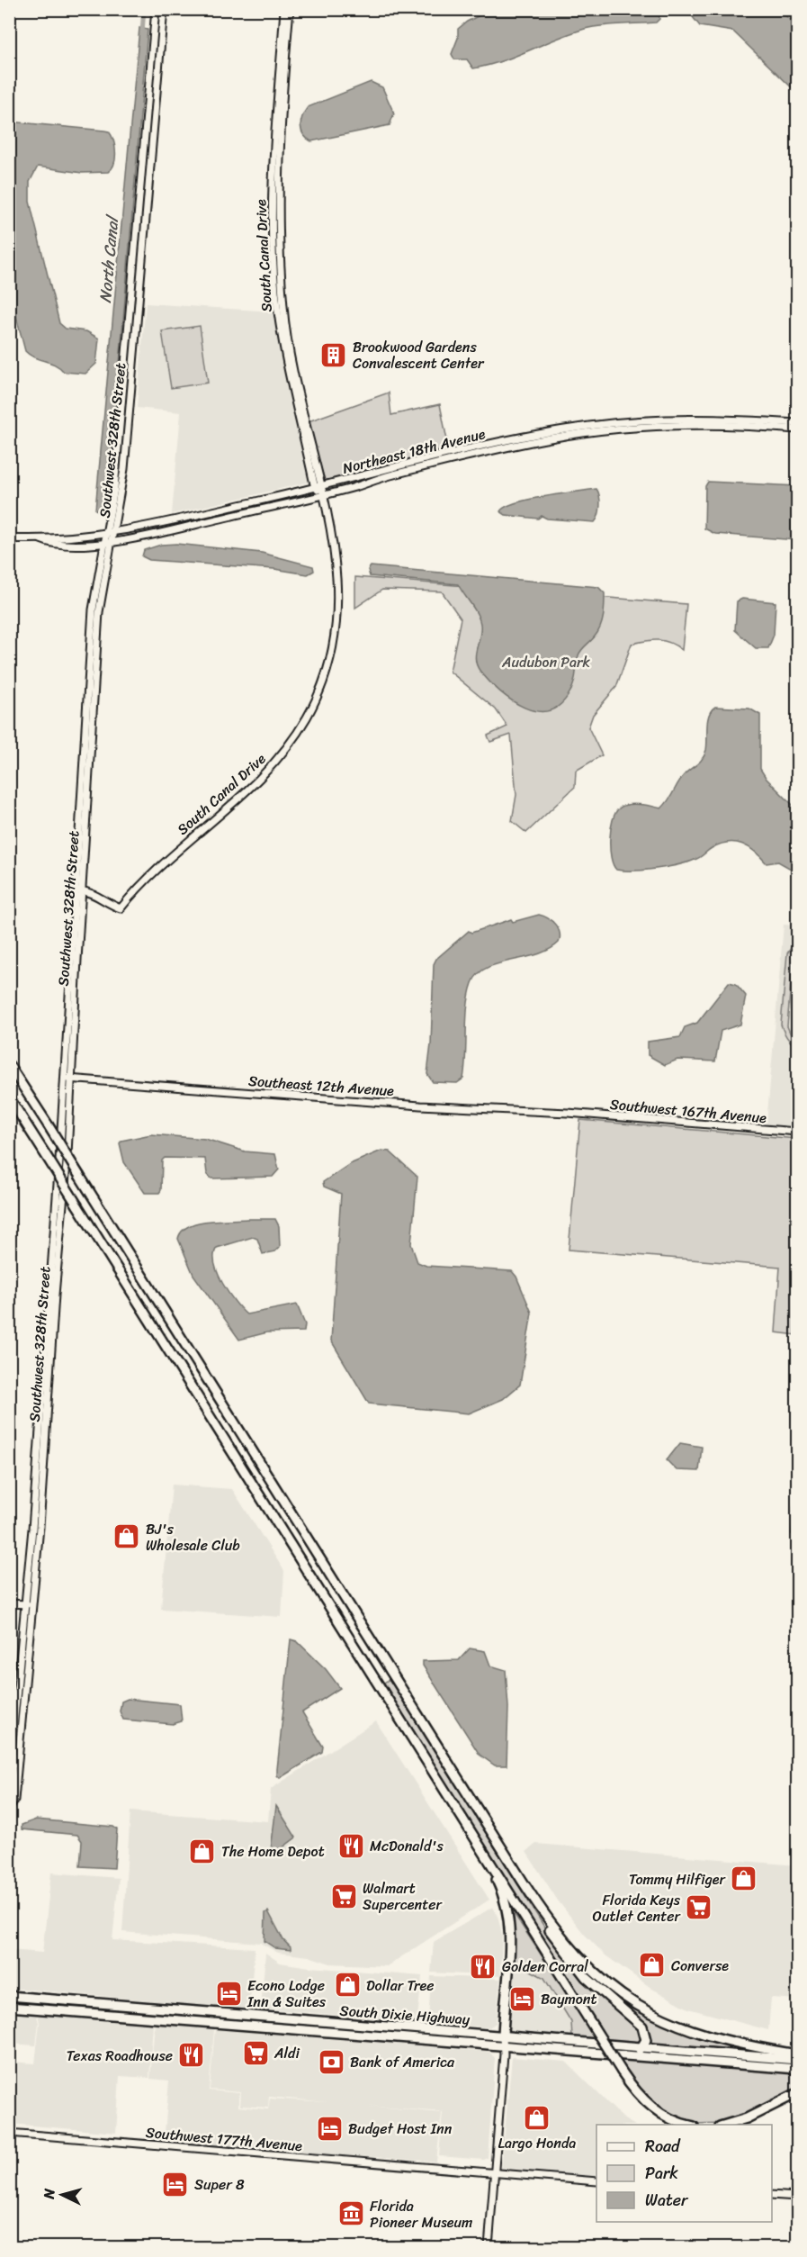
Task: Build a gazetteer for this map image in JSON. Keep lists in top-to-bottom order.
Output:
{
  "streets": {
    "highway": ["South Dixie Highway"],
    "street": [
      "South Canal Drive",
      "Southwest 328th Street",
      "Northeast 18th Avenue",
      "Southeast 12th Avenue",
      "Southwest 167th Avenue",
      "Southwest 177th Avenue"
    ]
  },
  "crossings": [
    ["South Canal Drive", "Southwest 328th Street"],
    ["South Canal Drive", "Northeast 18th Avenue"],
    ["Southwest 328th Street", "Northeast 18th Avenue"],
    ["Southwest 328th Street", "Southeast 12th Avenue"],
    ["Southeast 12th Avenue", "Southwest 167th Avenue"]
  ],
  "water": ["North Canal"],
  "parks": ["Audubon Park"],
  "places": {
    "building": ["Brookwood Gardens Convalescent Center"],
    "shop": [
      "BJ's Wholesale Club",
      "The Home Depot",
      "Tommy Hilfiger",
      "Converse",
      "Dollar Tree",
      "Largo Honda"
    ],
    "restaurant": ["McDonald's", "Golden Corral", "Texas Roadhouse"],
    "supermarket": ["Walmart Supercenter", "Florida Keys Outlet Center", "Aldi"],
    "hotel": [
      "Econo Lodge Inn & Suites",
      "Baymont",
      "Budget Host Inn",
      "Super 8"
    ],
    "bank": ["Bank of America"],
    "museum": ["Florida Pioneer Museum"]
  },
  "legend": ["Road", "Park", "Water"],
  "north": "left"
}
